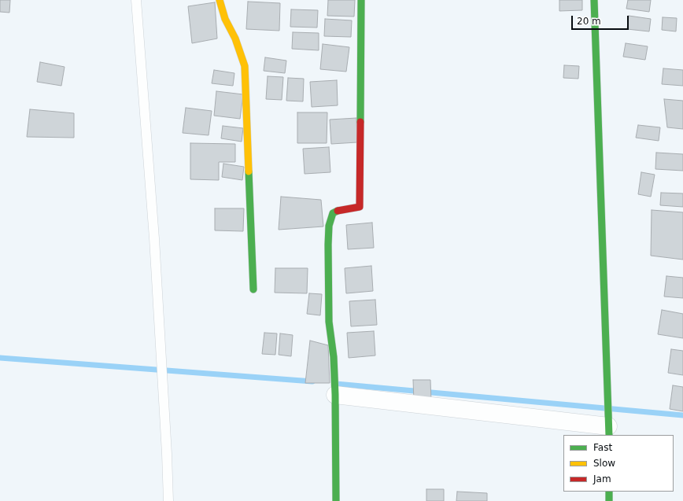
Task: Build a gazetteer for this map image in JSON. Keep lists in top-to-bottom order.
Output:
{
  "legend": ["Fast", "Slow", "Jam"],
  "scale_bar": "20 m"
}
